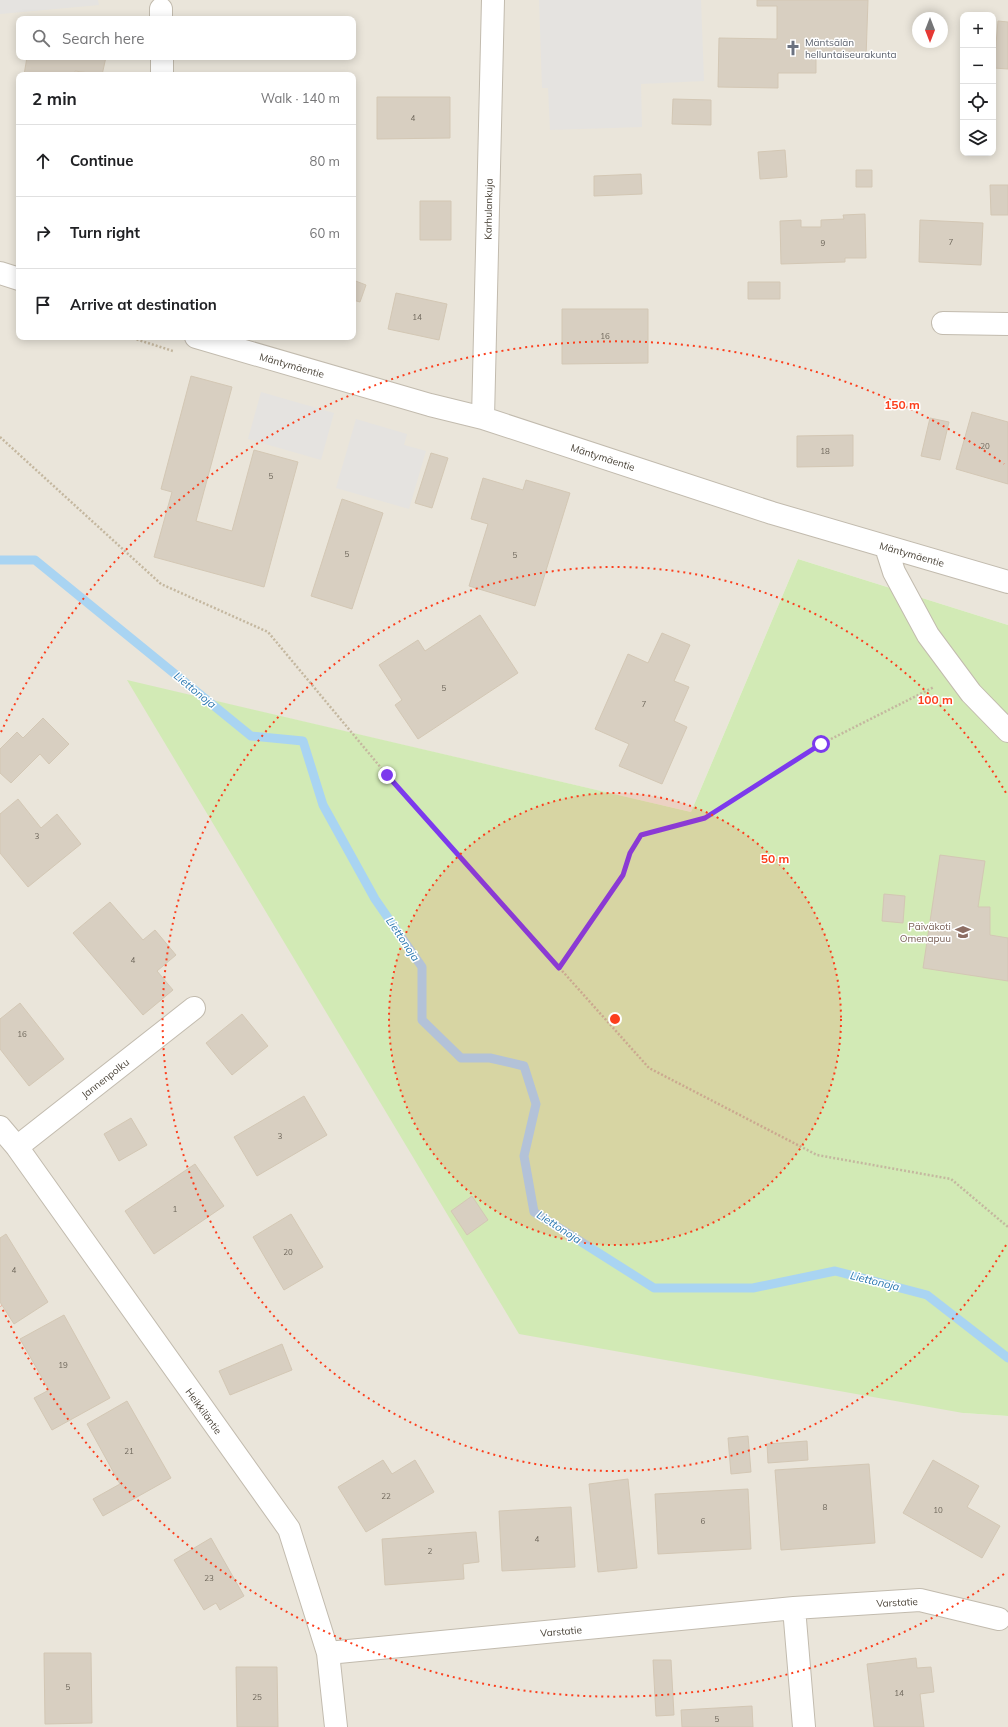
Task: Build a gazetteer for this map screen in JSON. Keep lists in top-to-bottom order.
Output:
{
  "streets": {
    "street": [
      "Karhulankuja",
      "Mäntymäentie",
      "Jannenpolku",
      "Heikkiläntie",
      "Varstatie"
    ]
  },
  "crossings": [
    ["Karhulankuja", "Mäntymäentie"],
    ["Jannenpolku", "Heikkiläntie"],
    ["Heikkiläntie", "Varstatie"]
  ],
  "water": ["Liettonoja"],
  "places": {
    "church": ["Mäntsälän helluntaiseurakunta"],
    "school or university": ["Päiväkoti Omenapuu"]
  },
  "house_numbers": [
    "4",
    "7",
    "9",
    "14",
    "16",
    "20",
    "18",
    "5",
    "5",
    "5",
    "5",
    "7",
    "3",
    "4",
    "16",
    "3",
    "1",
    "20",
    "4",
    "19",
    "21",
    "22",
    "8",
    "10",
    "6",
    "4",
    "2",
    "23",
    "5",
    "14",
    "25",
    "5"
  ],
  "north": "bottom",
  "page": {
    "map_buttons": ["+", "−"],
    "search": "Search here",
    "heading": ["2 min", "Walk · 140 m"],
    "list": [
      ["Continue", "80 m"],
      ["Turn right", "60 m"],
      "Arrive at destination"
    ]
  },
  "rings": ["150 m", "100 m", "50 m"]
}
